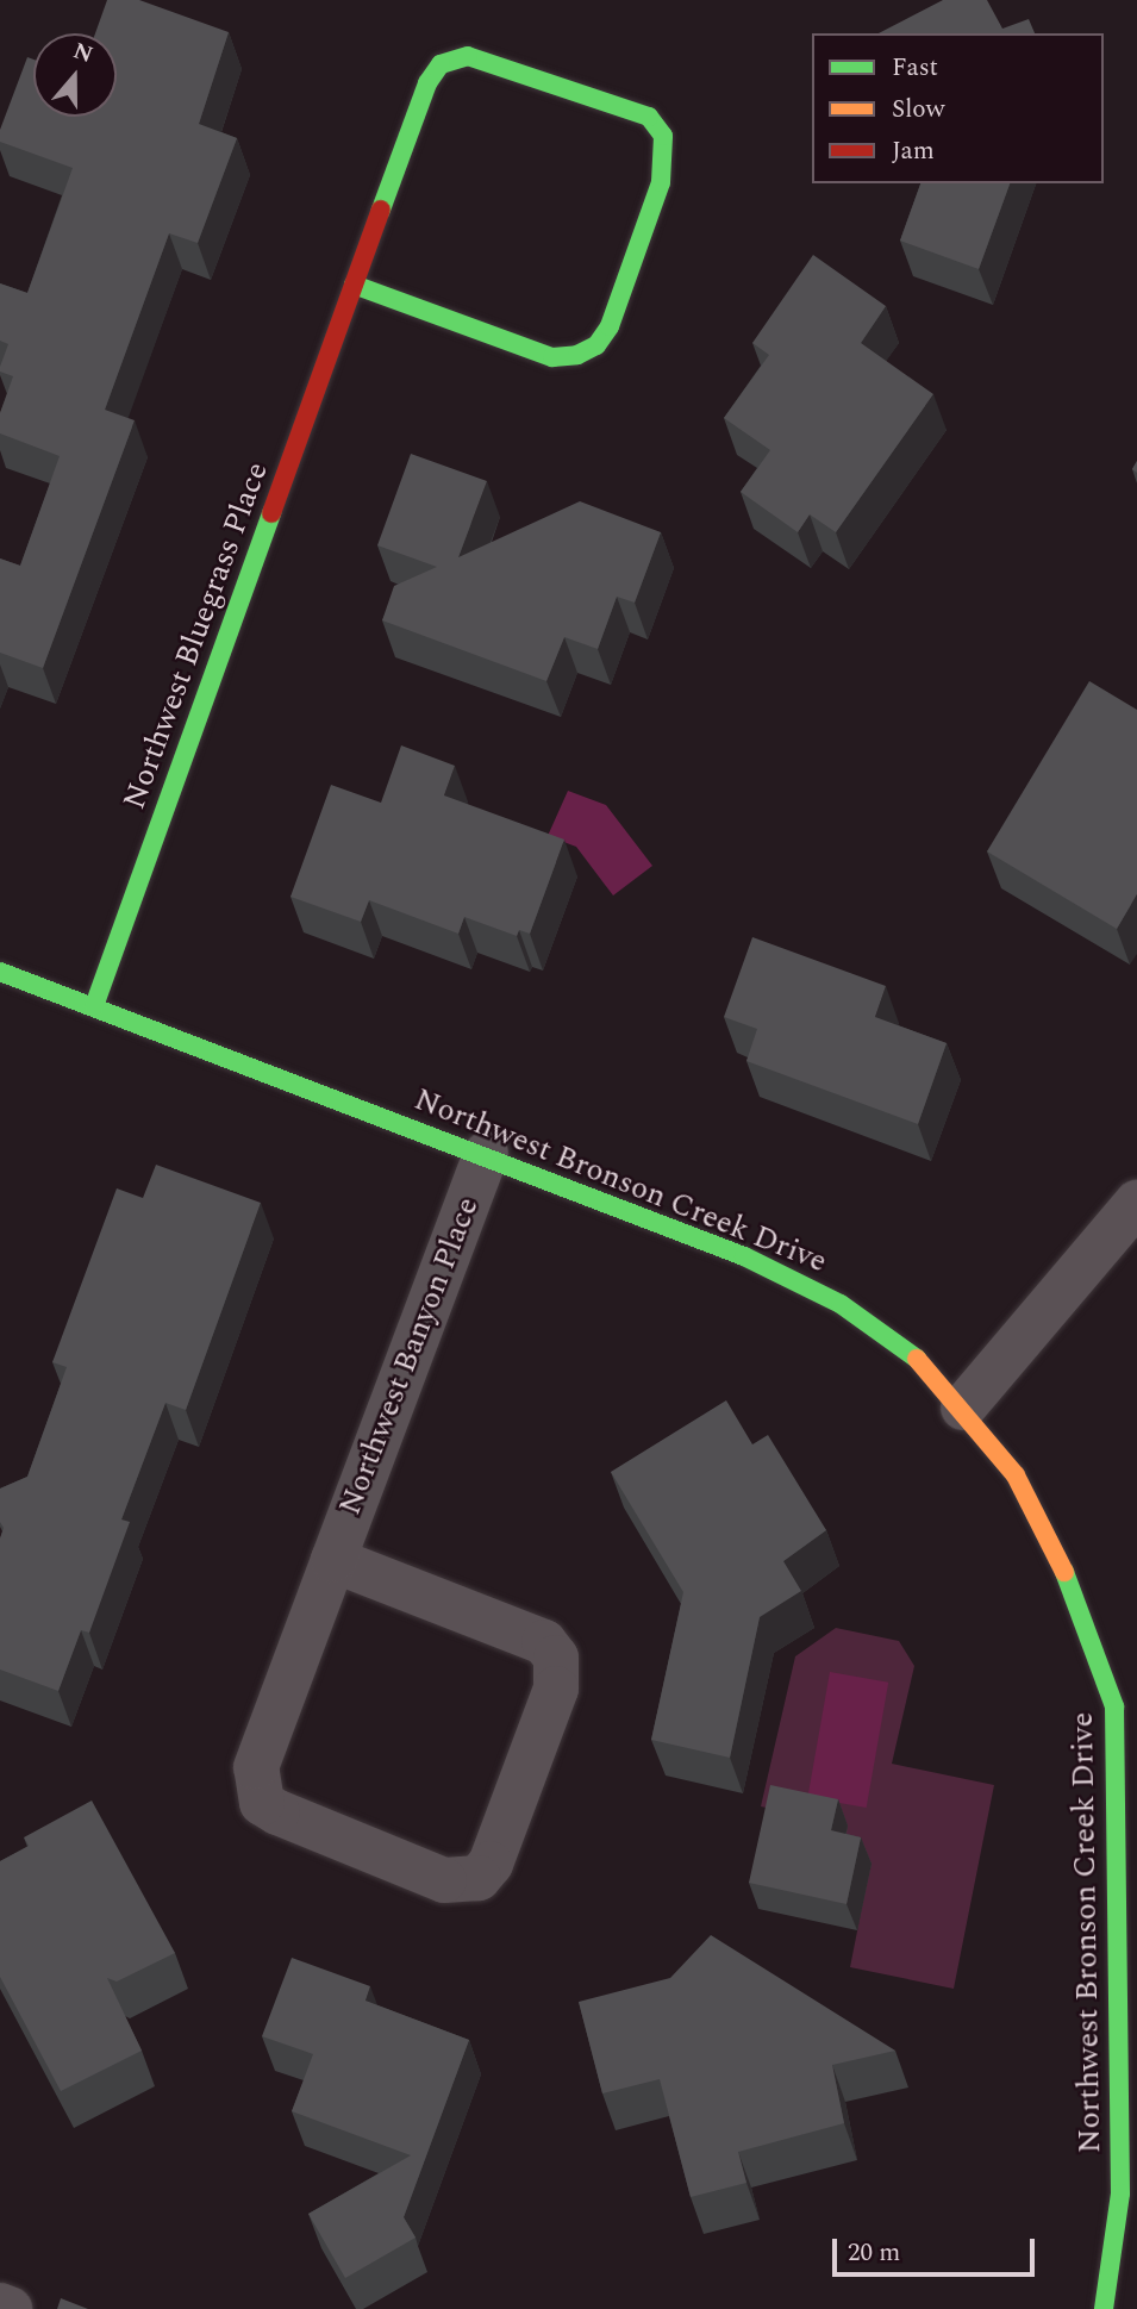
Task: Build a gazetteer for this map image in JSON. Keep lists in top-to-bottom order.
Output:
{
  "streets": {
    "street": ["Northwest Bluegrass Place", "Northwest Bronson Creek Drive", "Northwest Banyon Place"]
  },
  "crossings": [
    ["Northwest Bluegrass Place", "Northwest Bronson Creek Drive"],
    ["Northwest Bronson Creek Drive", "Northwest Banyon Place"]
  ],
  "legend": ["Fast", "Slow", "Jam"],
  "scale_bar": "20 m",
  "north": "top"
}
